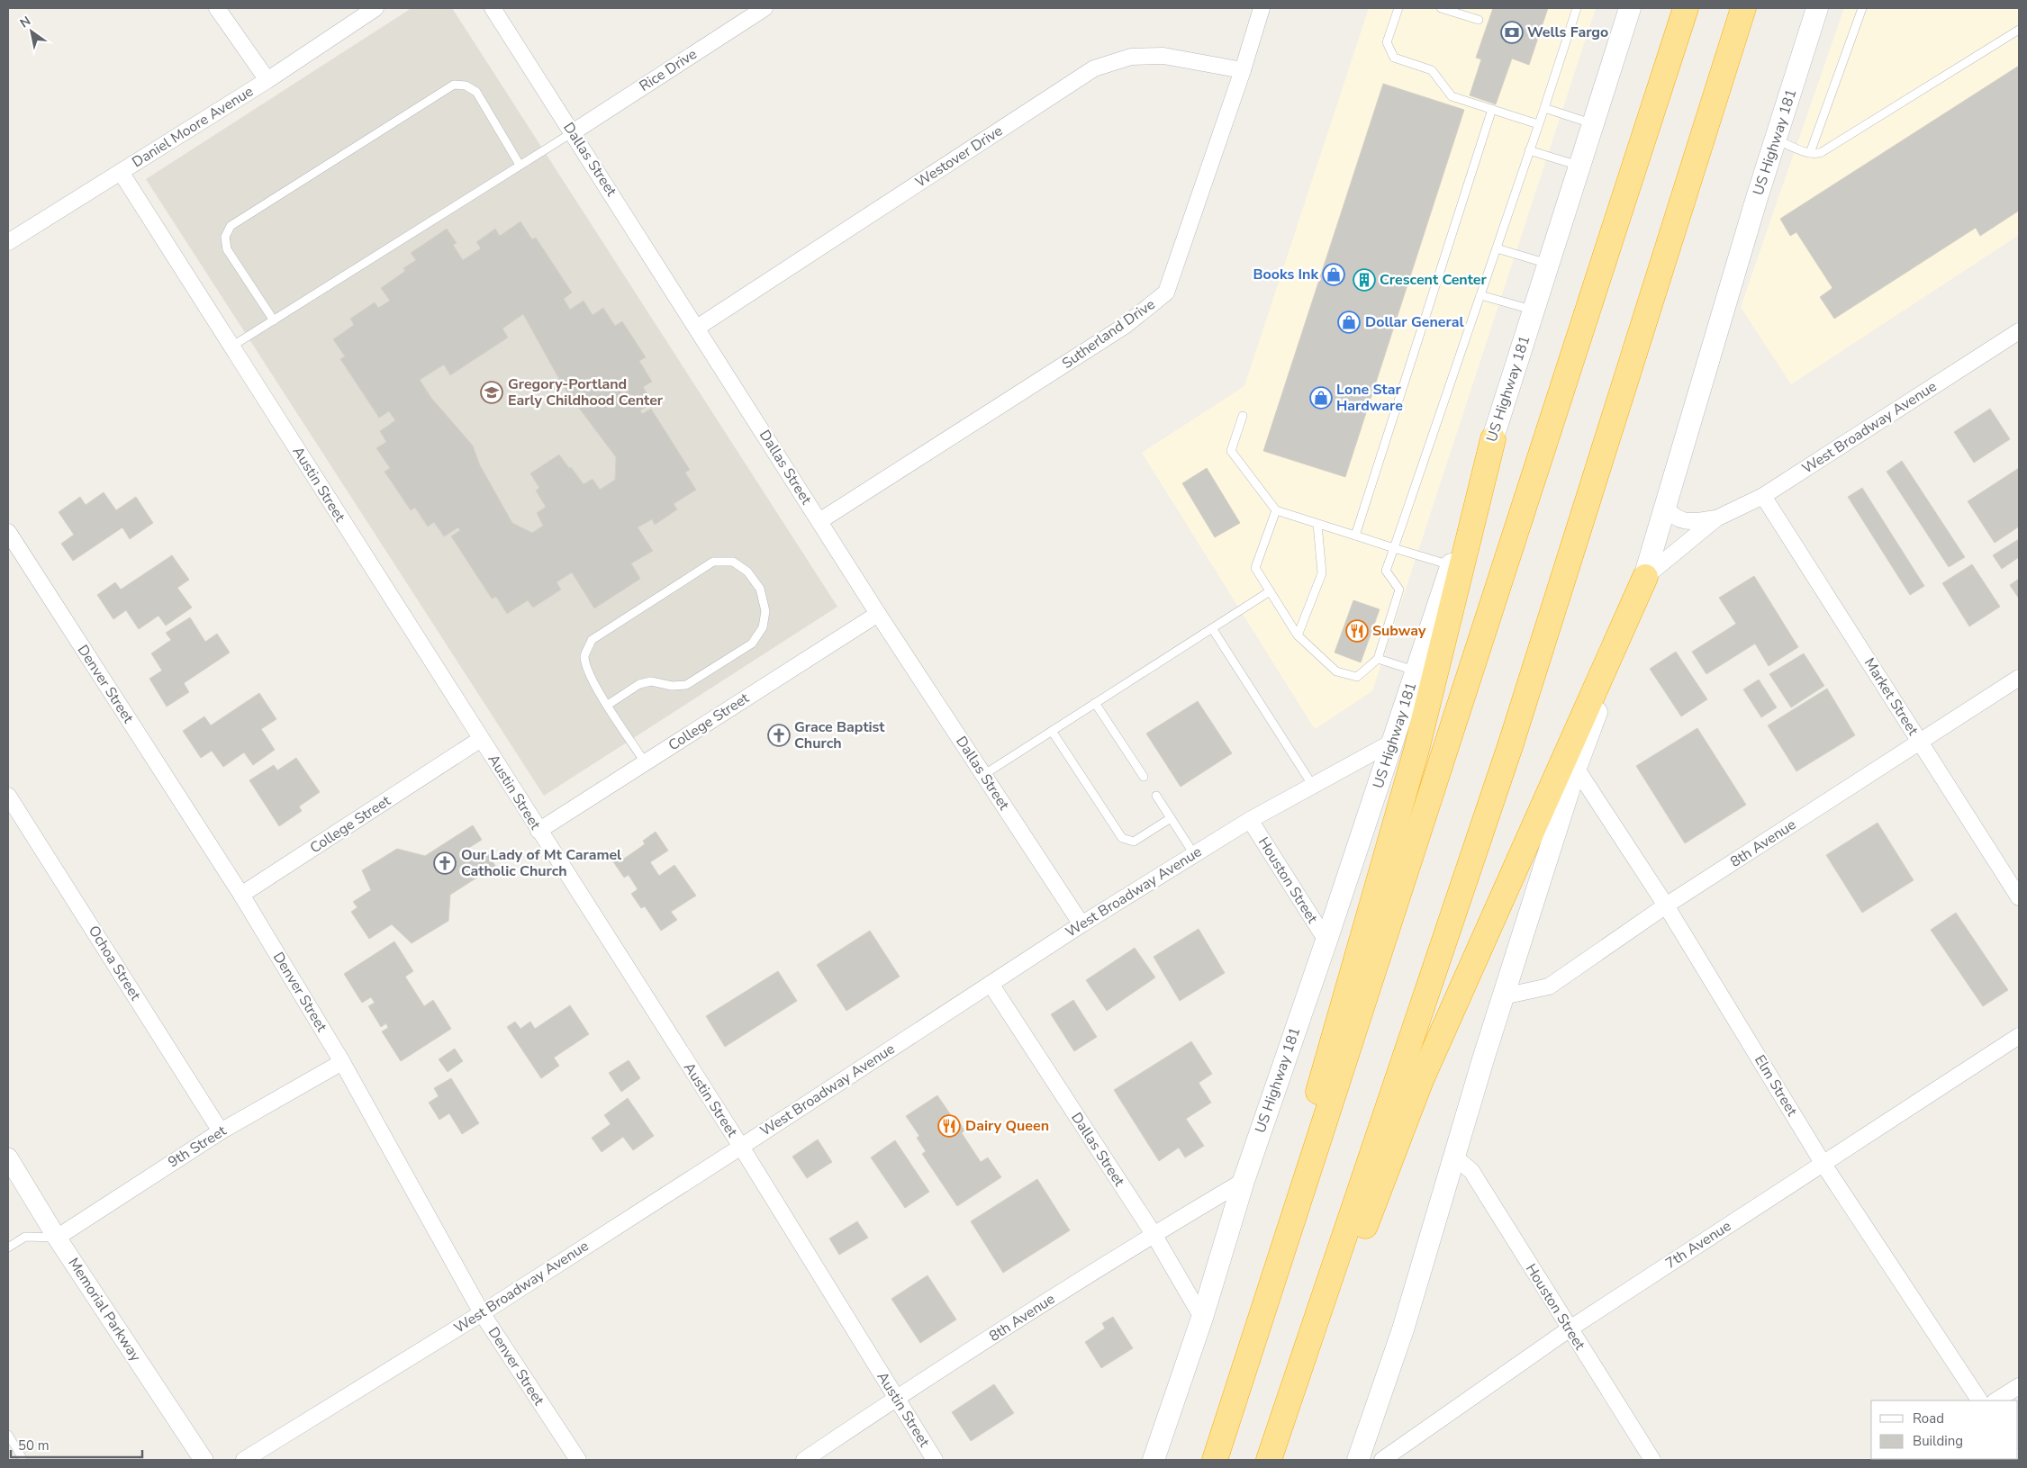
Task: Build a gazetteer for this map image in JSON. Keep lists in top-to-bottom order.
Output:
{
  "streets": {
    "main road": ["US Highway 181"],
    "street": [
      "Rice Drive",
      "Daniel Moore Avenue",
      "Westover Drive",
      "Dallas Street",
      "Sutherland Drive",
      "West Broadway Avenue",
      "Austin Street",
      "Denver Street",
      "Market Street",
      "College Street",
      "8th Avenue",
      "Houston Street",
      "Ochoa Street",
      "Elm Street",
      "9th Street",
      "7th Avenue",
      "Memorial Parkway"
    ]
  },
  "crossings": [
    ["Rice Drive", "Dallas Street"],
    ["Daniel Moore Avenue", "Austin Street"],
    ["US Highway 181", "Dallas Street"],
    ["US Highway 181", "West Broadway Avenue"],
    ["US Highway 181", "8th Avenue"],
    ["US Highway 181", "Houston Street"],
    ["US Highway 181", "Elm Street"],
    ["Westover Drive", "Dallas Street"],
    ["Westover Drive", "Sutherland Drive"],
    ["Dallas Street", "Sutherland Drive"],
    ["Dallas Street", "West Broadway Avenue"],
    ["Dallas Street", "College Street"],
    ["Dallas Street", "8th Avenue"],
    ["West Broadway Avenue", "Austin Street"],
    ["West Broadway Avenue", "Denver Street"],
    ["West Broadway Avenue", "Market Street"],
    ["West Broadway Avenue", "Houston Street"],
    ["Austin Street", "College Street"],
    ["Austin Street", "8th Avenue"],
    ["Denver Street", "College Street"],
    ["Denver Street", "9th Street"],
    ["Market Street", "8th Avenue"],
    ["8th Avenue", "Elm Street"],
    ["Houston Street", "7th Avenue"],
    ["Ochoa Street", "9th Street"],
    ["Elm Street", "7th Avenue"],
    ["9th Street", "Memorial Parkway"]
  ],
  "places": {
    "bank": ["Wells Fargo"],
    "shop": ["Books Ink", "Dollar General", "Lone Star Hardware"],
    "building": ["Crescent Center"],
    "school or university": ["Gregory-Portland Early Childhood Center"],
    "restaurant": ["Subway", "Dairy Queen"],
    "church": ["Grace Baptist Church", "Our Lady of Mt Caramel Catholic Church"]
  },
  "legend": ["Road", "Building"],
  "scale_bar": "50 m",
  "north": "top left"
}
